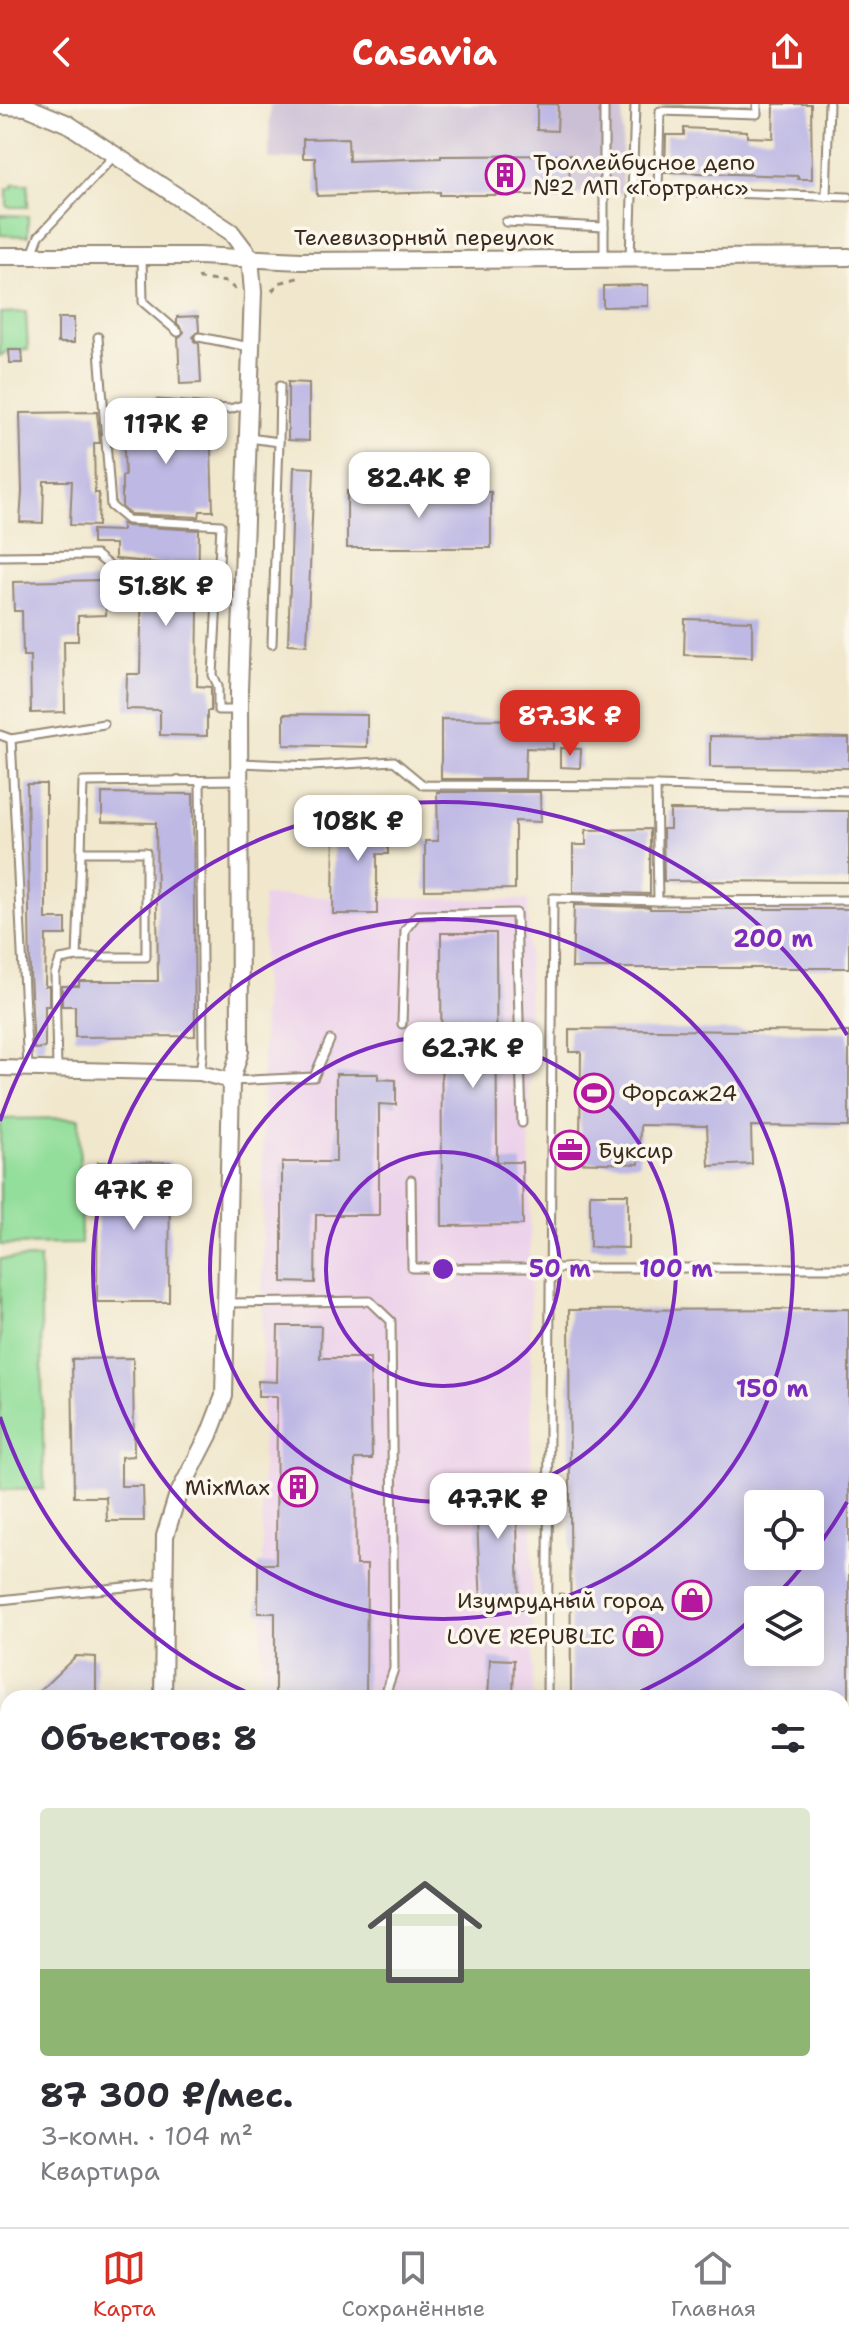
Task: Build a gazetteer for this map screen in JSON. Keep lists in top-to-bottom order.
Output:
{
  "streets": {
    "street": ["Телевизорный переулок"]
  },
  "places": {
    "building": ["Троллейбусное депо №2 МП «Гортранс»", "MixMax"],
    "sports": ["Форсаж24"],
    "office": ["Буксир"],
    "shop": ["Изумрудный город", "LOVE REPUBLIC"]
  },
  "page": {
    "header": "Casavia",
    "price": [
      "117K ₽",
      "82.4K ₽",
      "51.8K ₽",
      "87.3K ₽",
      "108K ₽",
      "62.7K ₽",
      "47K ₽",
      "47.7K ₽"
    ],
    "heading": "Объектов: 8",
    "list": [
      {
        "name": "87 300 ₽/мес.",
        "note": "3-комн. · 104 m² · Квартира"
      }
    ],
    "tabs": ["Карта", "Сохранённые", "Главная"]
  },
  "rings": [
    "200 m",
    "50 m",
    "100 m",
    "150 m"
  ]
}
